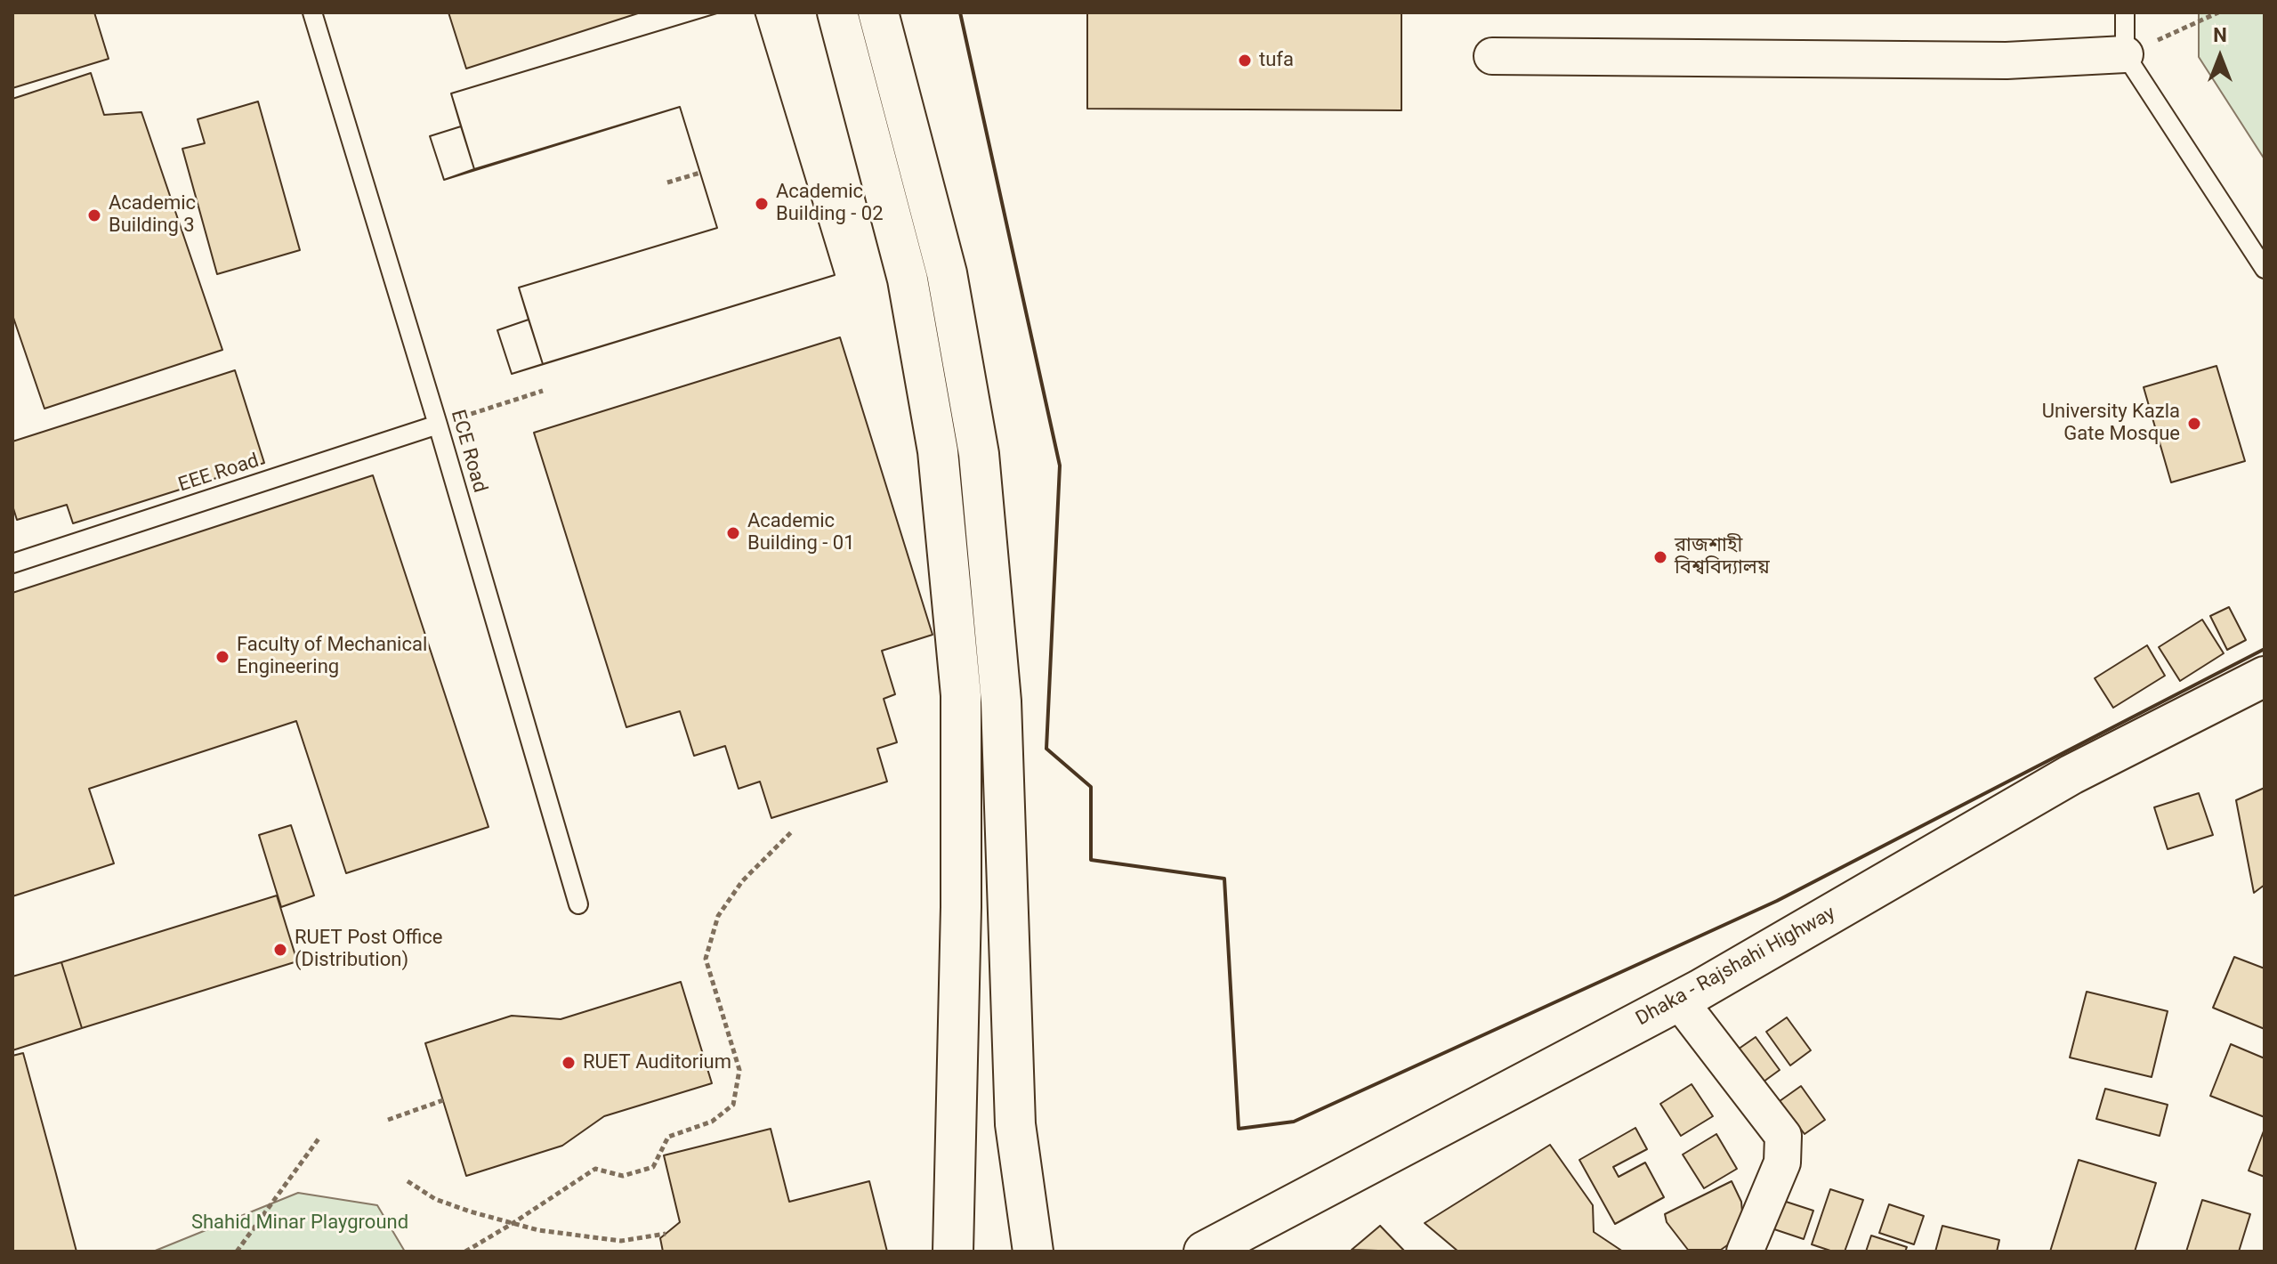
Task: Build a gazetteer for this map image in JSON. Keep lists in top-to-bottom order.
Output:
{
  "streets": {
    "main road": ["Dhaka - Rajshahi Highway"],
    "lane": ["ECE Road", "EEE Road"]
  },
  "crossings": [
    ["ECE Road", "EEE Road"]
  ],
  "parks": ["Shahid Minar Playground"],
  "places": [
    "tufa",
    "Academic Building - 02",
    "Academic Building 3",
    "University Kazla Gate Mosque",
    "Academic Building - 01",
    "রাজশাহী বিশ্ববিদ্যালয়",
    "Faculty of Mechanical Engineering",
    "RUET Post Office (Distribution)",
    "RUET Auditorium"
  ],
  "north": "top"
}
